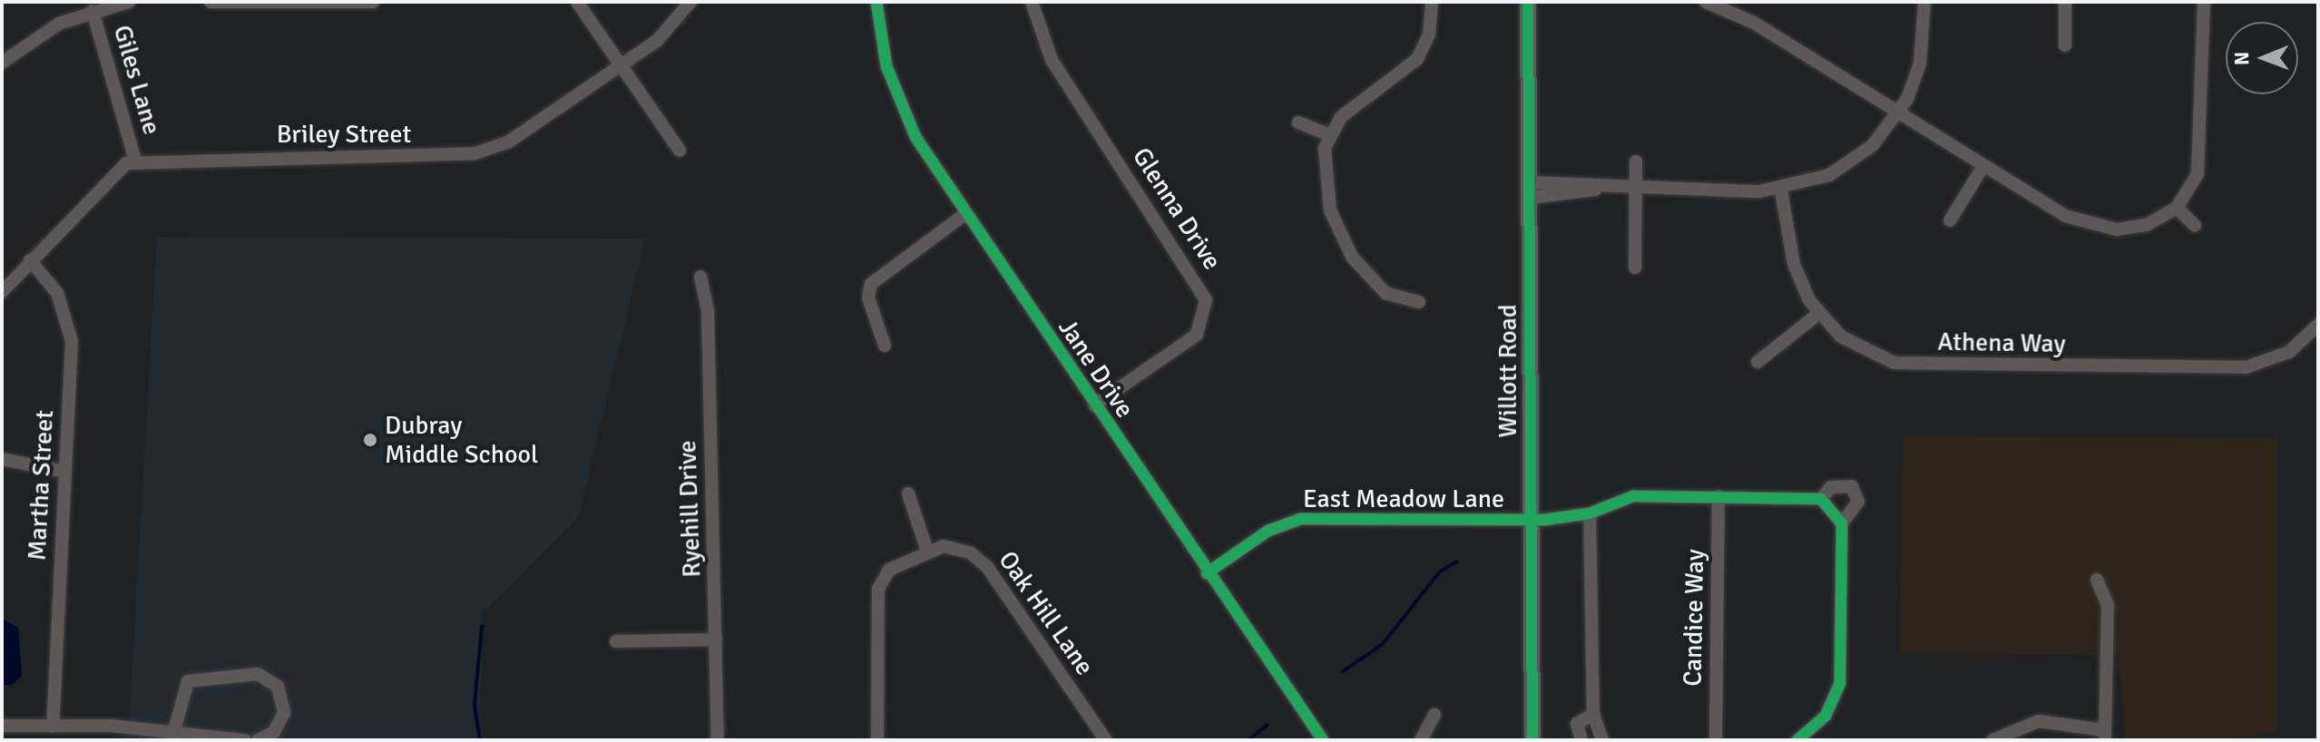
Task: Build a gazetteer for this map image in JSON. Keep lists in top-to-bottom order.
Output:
{
  "streets": {
    "main road": ["Willott Road"],
    "street": [
      "Giles Lane",
      "Briley Street",
      "Glenna Drive",
      "Athena Way",
      "Jane Drive",
      "Martha Street",
      "East Meadow Lane",
      "Ryehill Drive",
      "Oak Hill Lane",
      "Candice Way"
    ]
  },
  "crossings": [
    ["Giles Lane", "Briley Street"],
    ["Briley Street", "Martha Street"],
    ["Glenna Drive", "Jane Drive"],
    ["Jane Drive", "East Meadow Lane"],
    ["Willott Road", "East Meadow Lane"],
    ["East Meadow Lane", "Candice Way"]
  ],
  "places": ["Dubray Middle School"],
  "north": "left"
}
